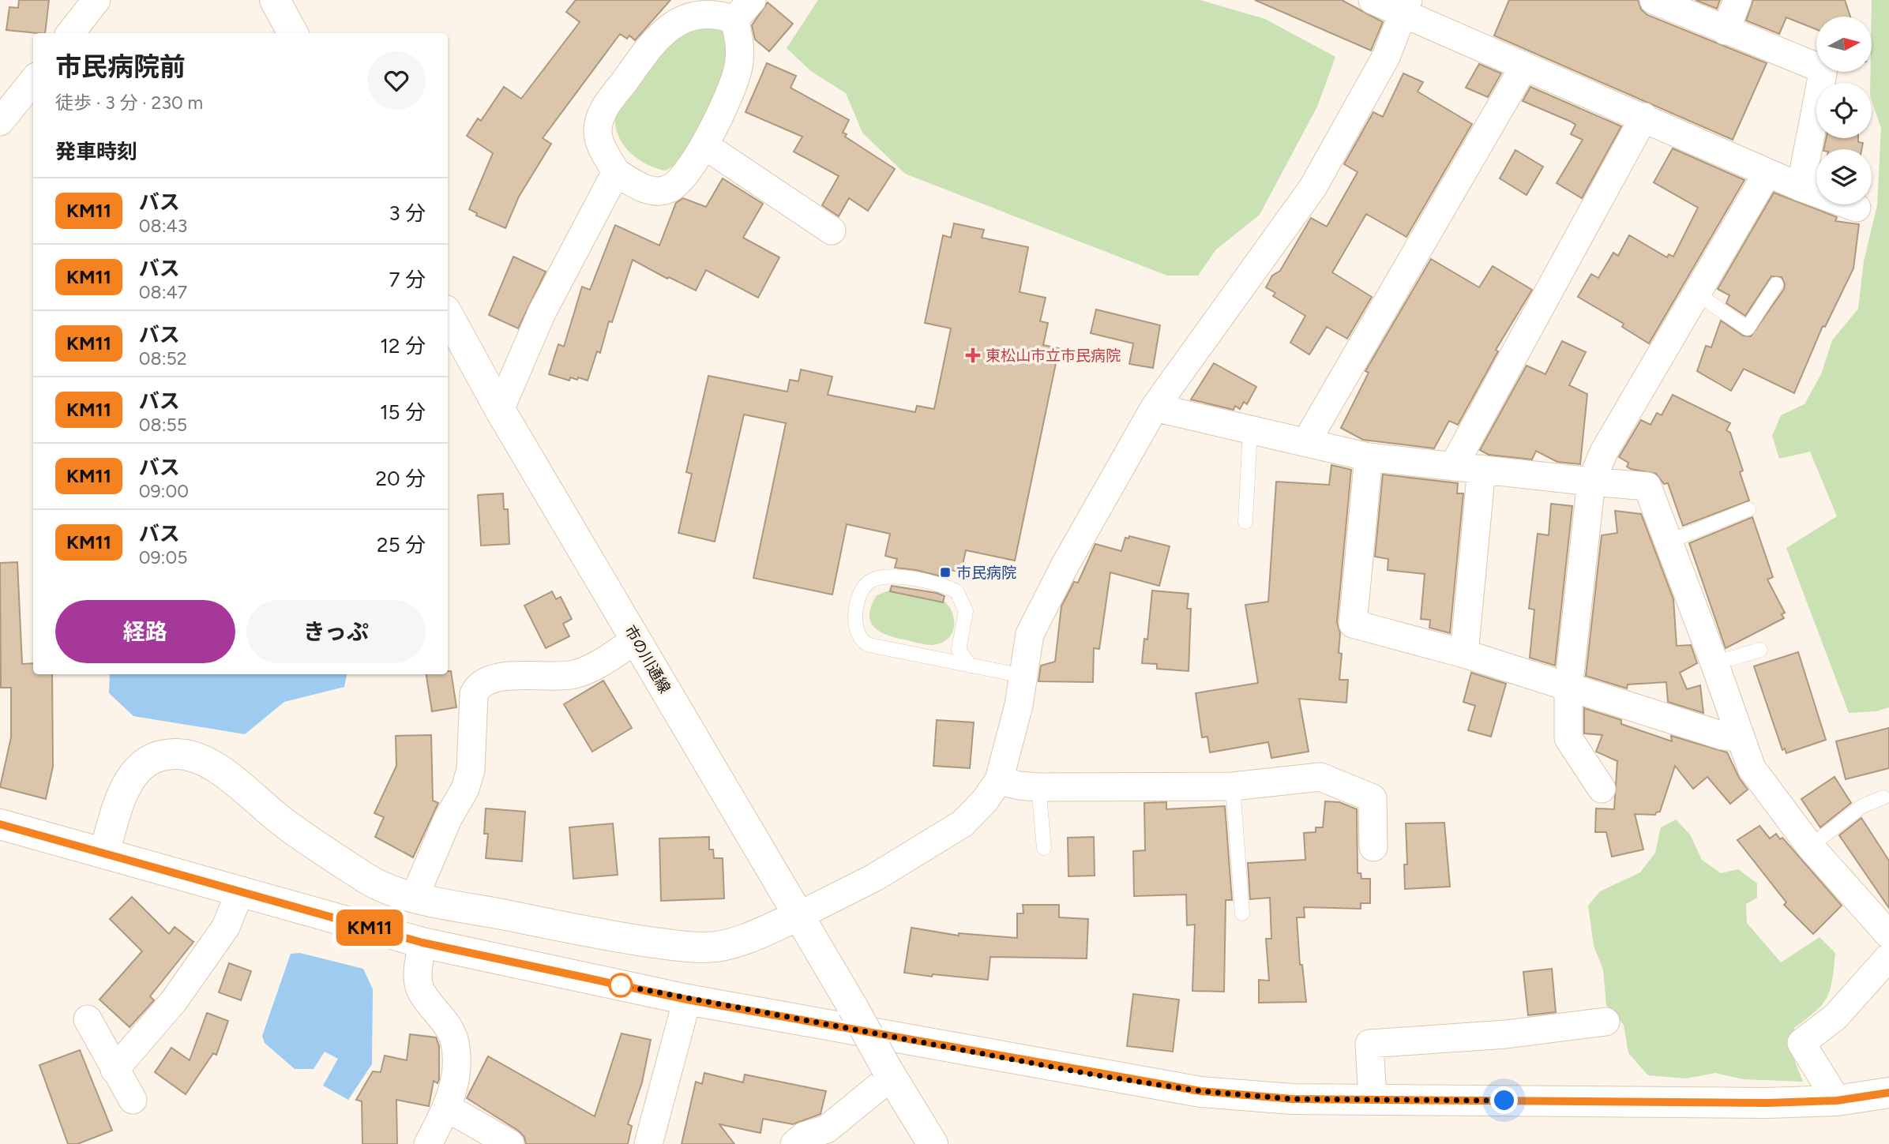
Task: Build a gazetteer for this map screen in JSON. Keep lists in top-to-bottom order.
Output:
{
  "streets": {
    "main road": ["市の川通線"]
  },
  "places": {
    "health": ["東松山市立市民病院"],
    "transit": ["市民病院"]
  },
  "lines": ["bus line KM11"],
  "north": "right",
  "page": {
    "on_map": "KM11",
    "heading": [
      ["市民病院前", "徒歩 · 3 分 · 230 m"],
      "発車時刻"
    ],
    "list": [
      {
        "mark": "KM11",
        "name": "バス",
        "note": "08:43",
        "value": "3 分"
      },
      {
        "mark": "KM11",
        "name": "バス",
        "note": "08:47",
        "value": "7 分"
      },
      {
        "mark": "KM11",
        "name": "バス",
        "note": "08:52",
        "value": "12 分"
      },
      {
        "mark": "KM11",
        "name": "バス",
        "note": "08:55",
        "value": "15 分"
      },
      {
        "mark": "KM11",
        "name": "バス",
        "note": "09:00",
        "value": "20 分"
      },
      {
        "mark": "KM11",
        "name": "バス",
        "note": "09:05",
        "value": "25 分"
      }
    ],
    "buttons": ["経路", "きっぷ"]
  }
}
